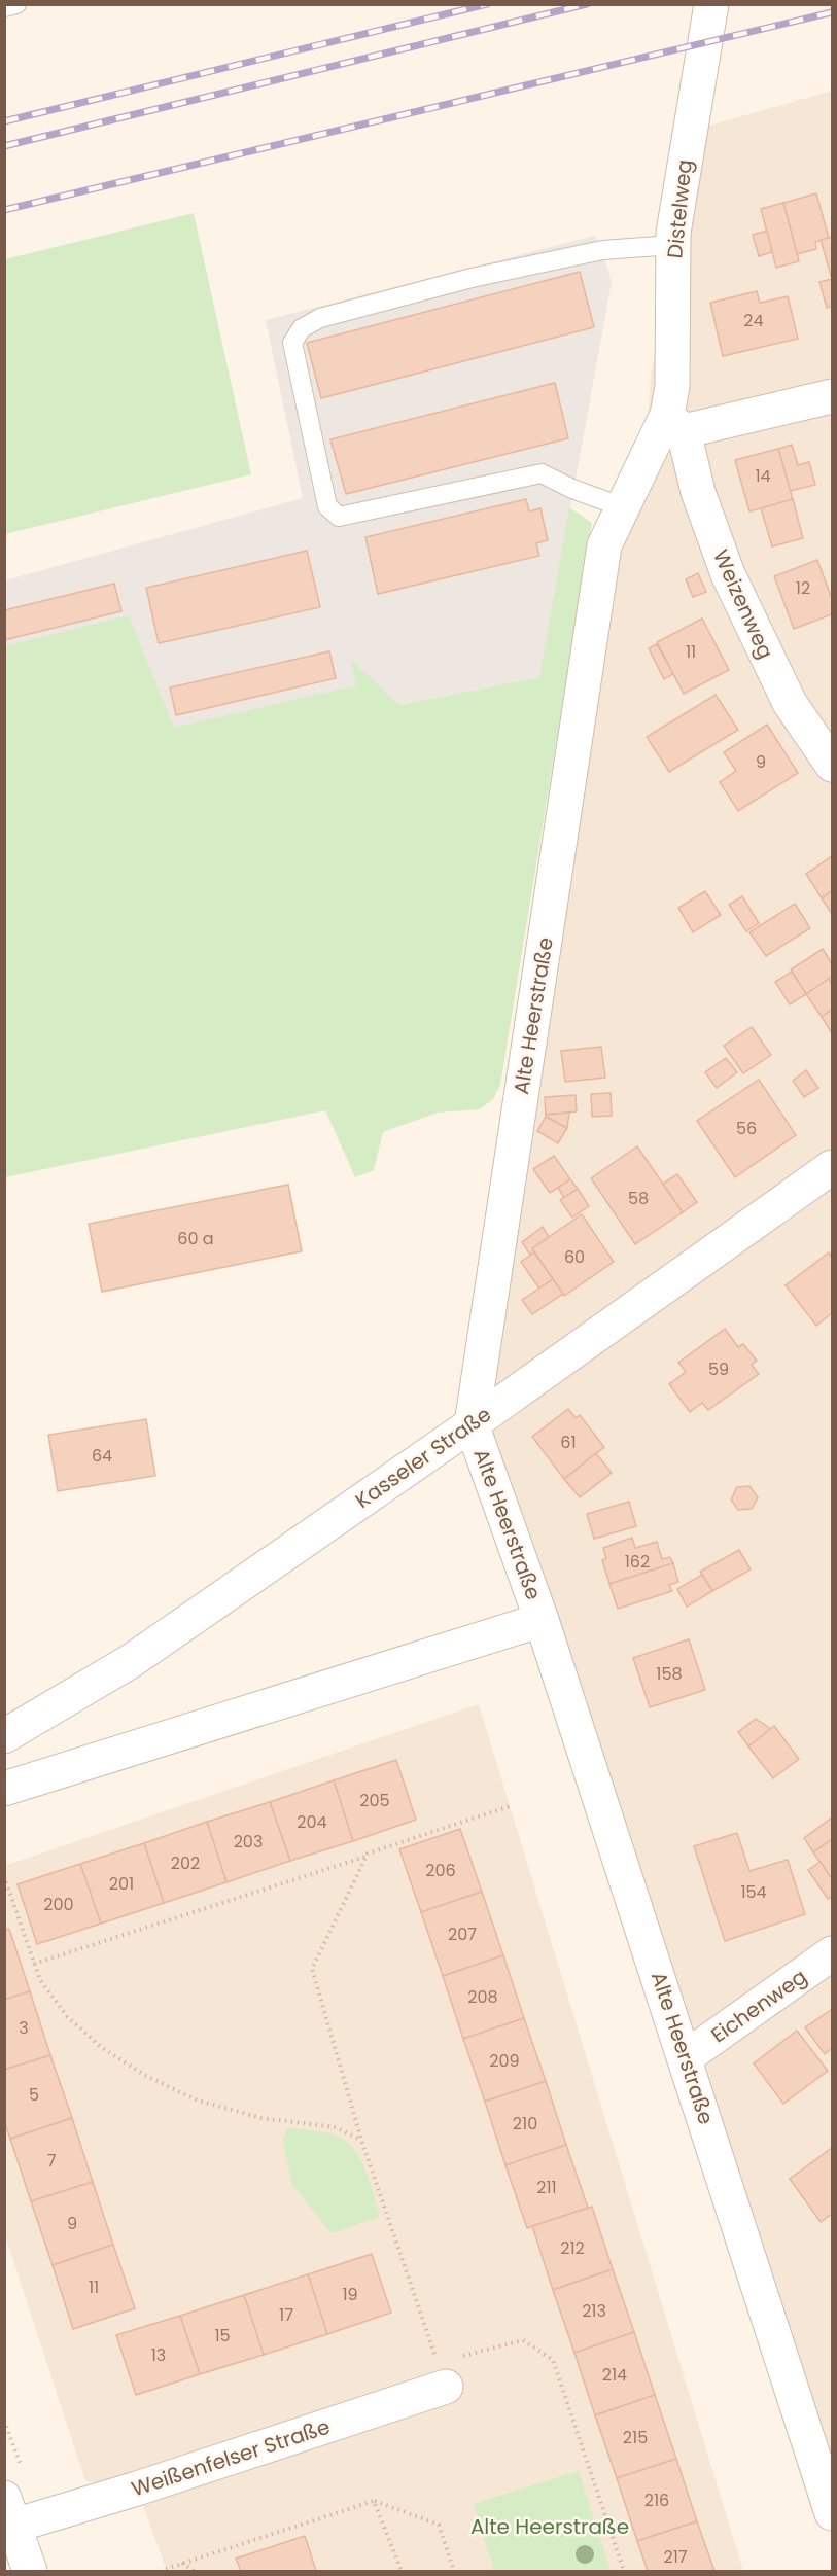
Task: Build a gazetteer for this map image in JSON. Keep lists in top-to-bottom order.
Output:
{
  "streets": {
    "street": [
      "Distelweg",
      "Weizenweg",
      "Alte Heerstraße",
      "Kasseler Straße",
      "Eichenweg",
      "Weißenfelser Straße"
    ]
  },
  "crossings": [
    ["Distelweg", "Weizenweg"],
    ["Distelweg", "Alte Heerstraße"],
    ["Weizenweg", "Alte Heerstraße"],
    ["Alte Heerstraße", "Kasseler Straße"],
    ["Alte Heerstraße", "Eichenweg"]
  ],
  "parks": ["Alte Heerstraße"],
  "house_numbers": [
    "24",
    "14",
    "12",
    "11",
    "9",
    "56",
    "58",
    "60 a",
    "60",
    "59",
    "61",
    "64",
    "162",
    "158",
    "205",
    "204",
    "203",
    "202",
    "206",
    "201",
    "154",
    "200",
    "207",
    "208",
    "3",
    "209",
    "5",
    "210",
    "7",
    "211",
    "9",
    "212",
    "11",
    "19",
    "213",
    "17",
    "15",
    "13",
    "214",
    "215",
    "216",
    "217"
  ]
}
